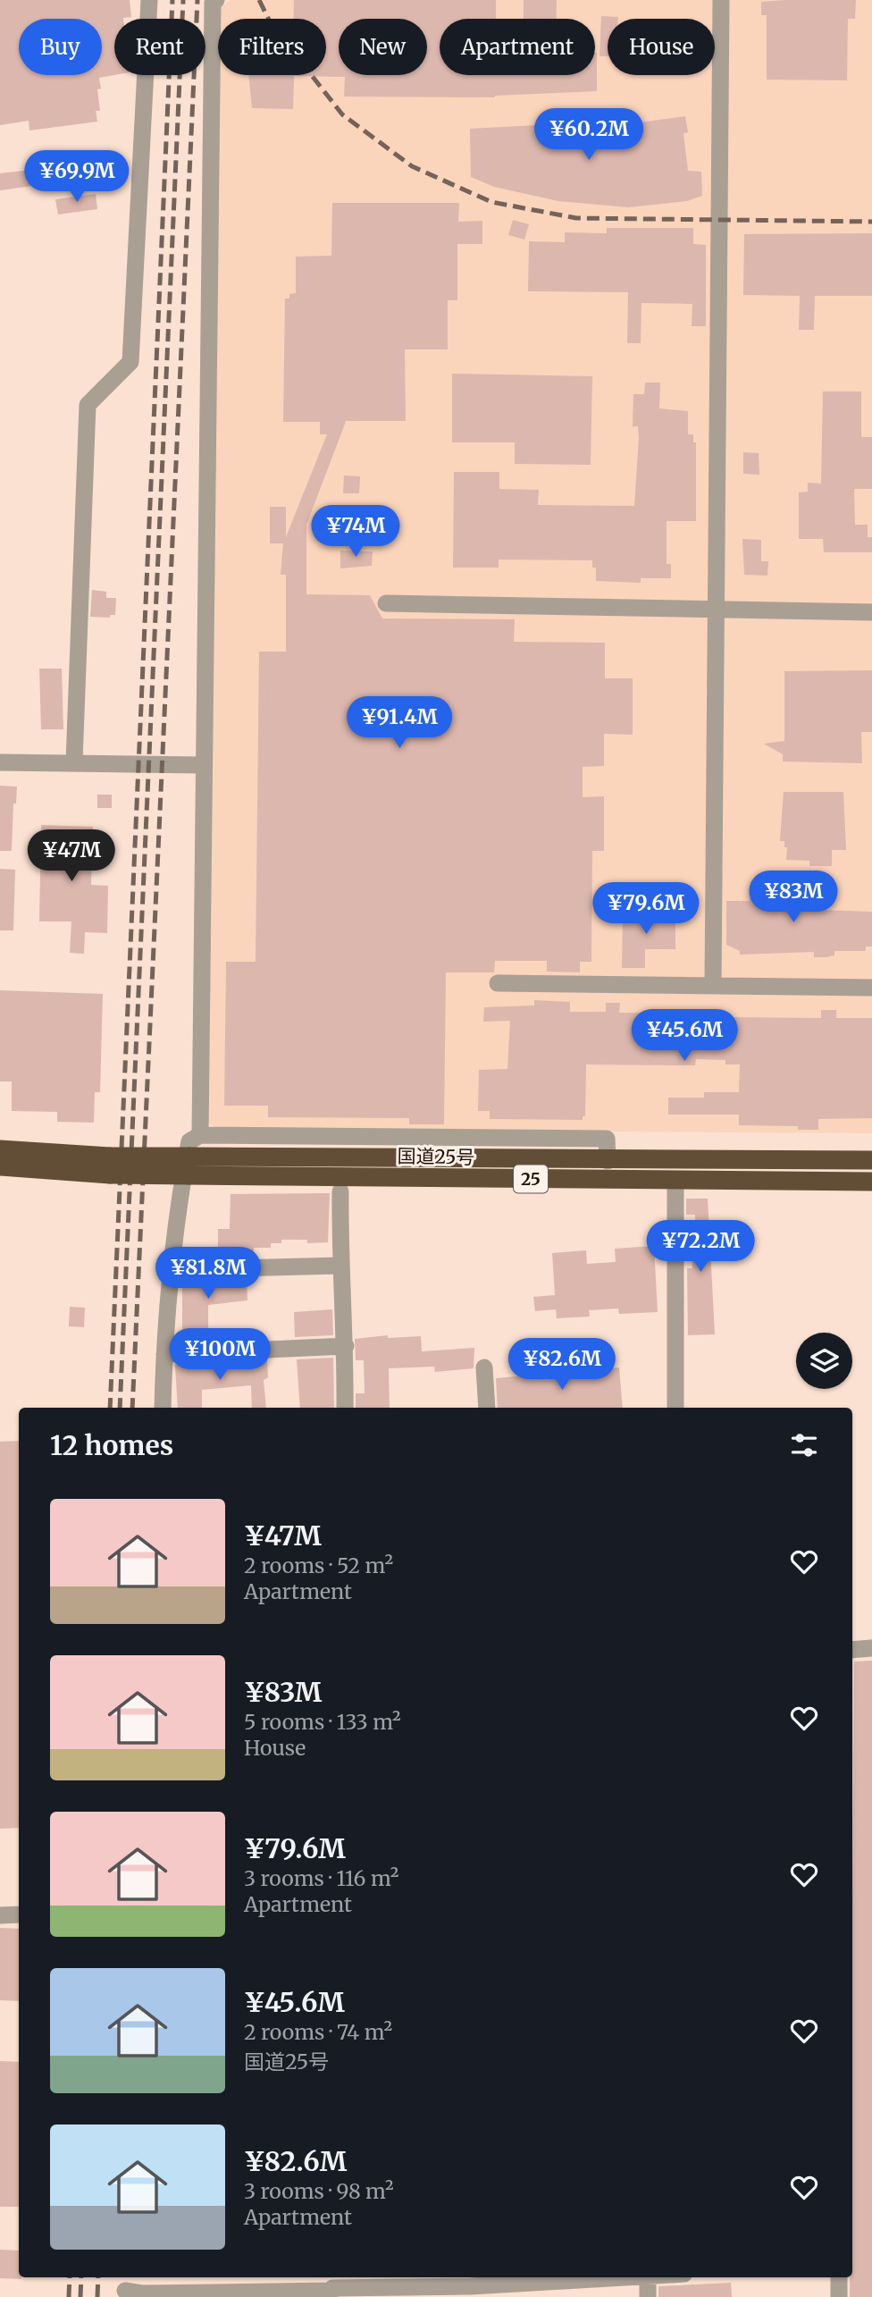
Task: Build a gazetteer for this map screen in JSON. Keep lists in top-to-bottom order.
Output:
{
  "streets": {
    "highway": ["国道25号", "25"]
  },
  "page": {
    "chip": [
      "Buy",
      "Rent",
      "Filters",
      "New",
      "Apartment",
      "House"
    ],
    "price": [
      "¥60.2M",
      "¥69.9M",
      "¥74M",
      "¥91.4M",
      "¥47M",
      "¥83M",
      "¥79.6M",
      "¥45.6M",
      "¥72.2M",
      "¥81.8M",
      "¥100M",
      "¥82.6M"
    ],
    "heading": "12 homes",
    "list": [
      {
        "name": "¥47M",
        "note": "2 rooms · 52 m² · Apartment"
      },
      {
        "name": "¥83M",
        "note": "5 rooms · 133 m² · House"
      },
      {
        "name": "¥79.6M",
        "note": "3 rooms · 116 m² · Apartment"
      },
      {
        "name": "¥45.6M",
        "note": "2 rooms · 74 m² · 国道25号"
      },
      {
        "name": "¥82.6M",
        "note": "3 rooms · 98 m² · Apartment"
      }
    ]
  }
}
